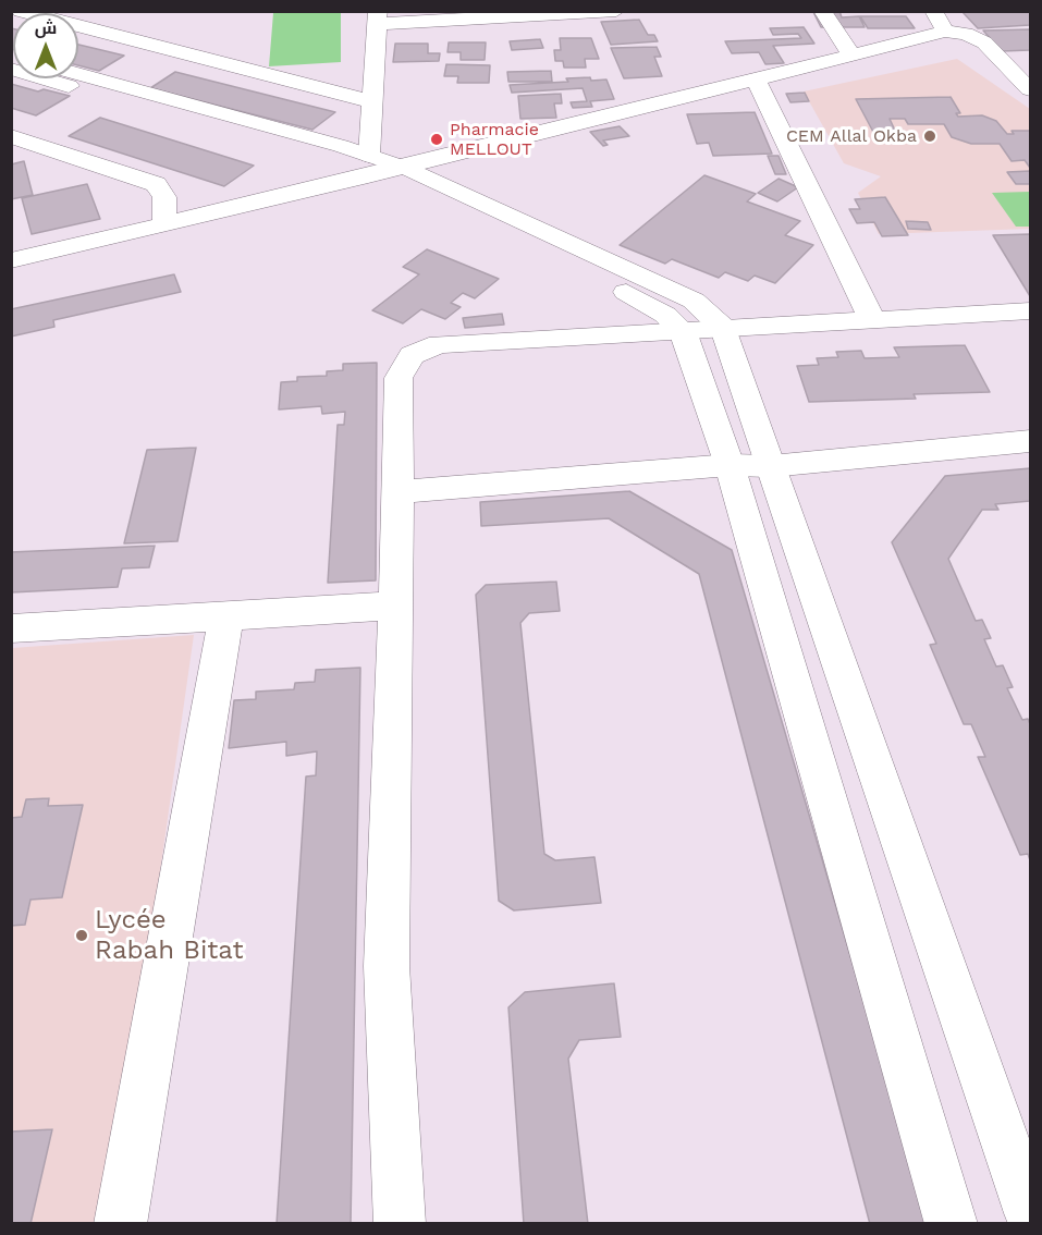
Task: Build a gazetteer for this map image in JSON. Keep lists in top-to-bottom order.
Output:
{
  "places": ["CEM Allal Okba", "Pharmacie MELLOUT", "Lycée Rabah Bitat"],
  "north": "top"
}
